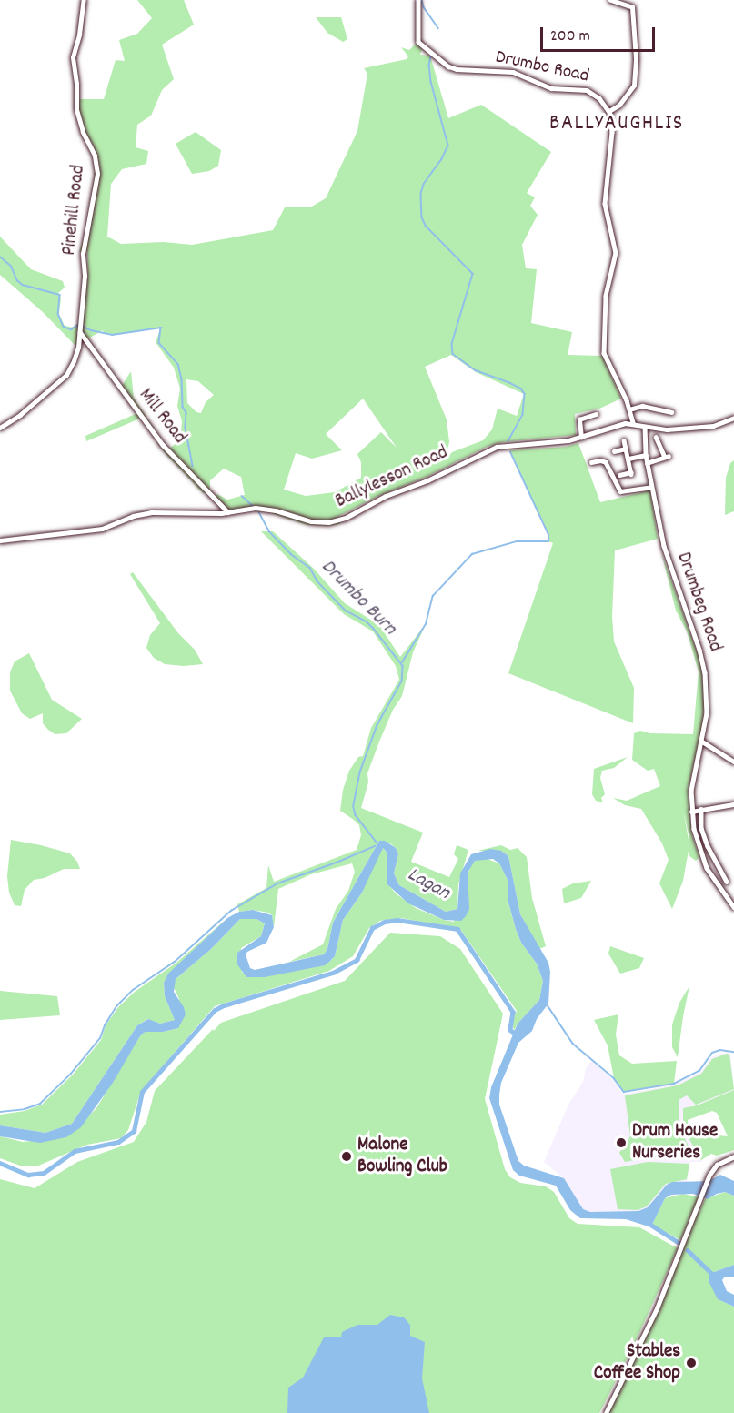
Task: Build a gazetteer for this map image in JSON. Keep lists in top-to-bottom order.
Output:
{
  "streets": {
    "main road": ["Ballylesson Road"],
    "street": [
      "Drumbo Road",
      "Pinehill Road",
      "Mill Road",
      "Drumbeg Road"
    ]
  },
  "crossings": [
    ["Pinehill Road", "Mill Road"],
    ["Mill Road", "Ballylesson Road"]
  ],
  "districts": ["BALLYAUGHLIS"],
  "water": ["Drumbo Burn", "Lagan"],
  "places": ["Drum House Nurseries", "Malone Bowling Club", "Stables Coffee Shop"],
  "scale_bar": "200 m"
}
